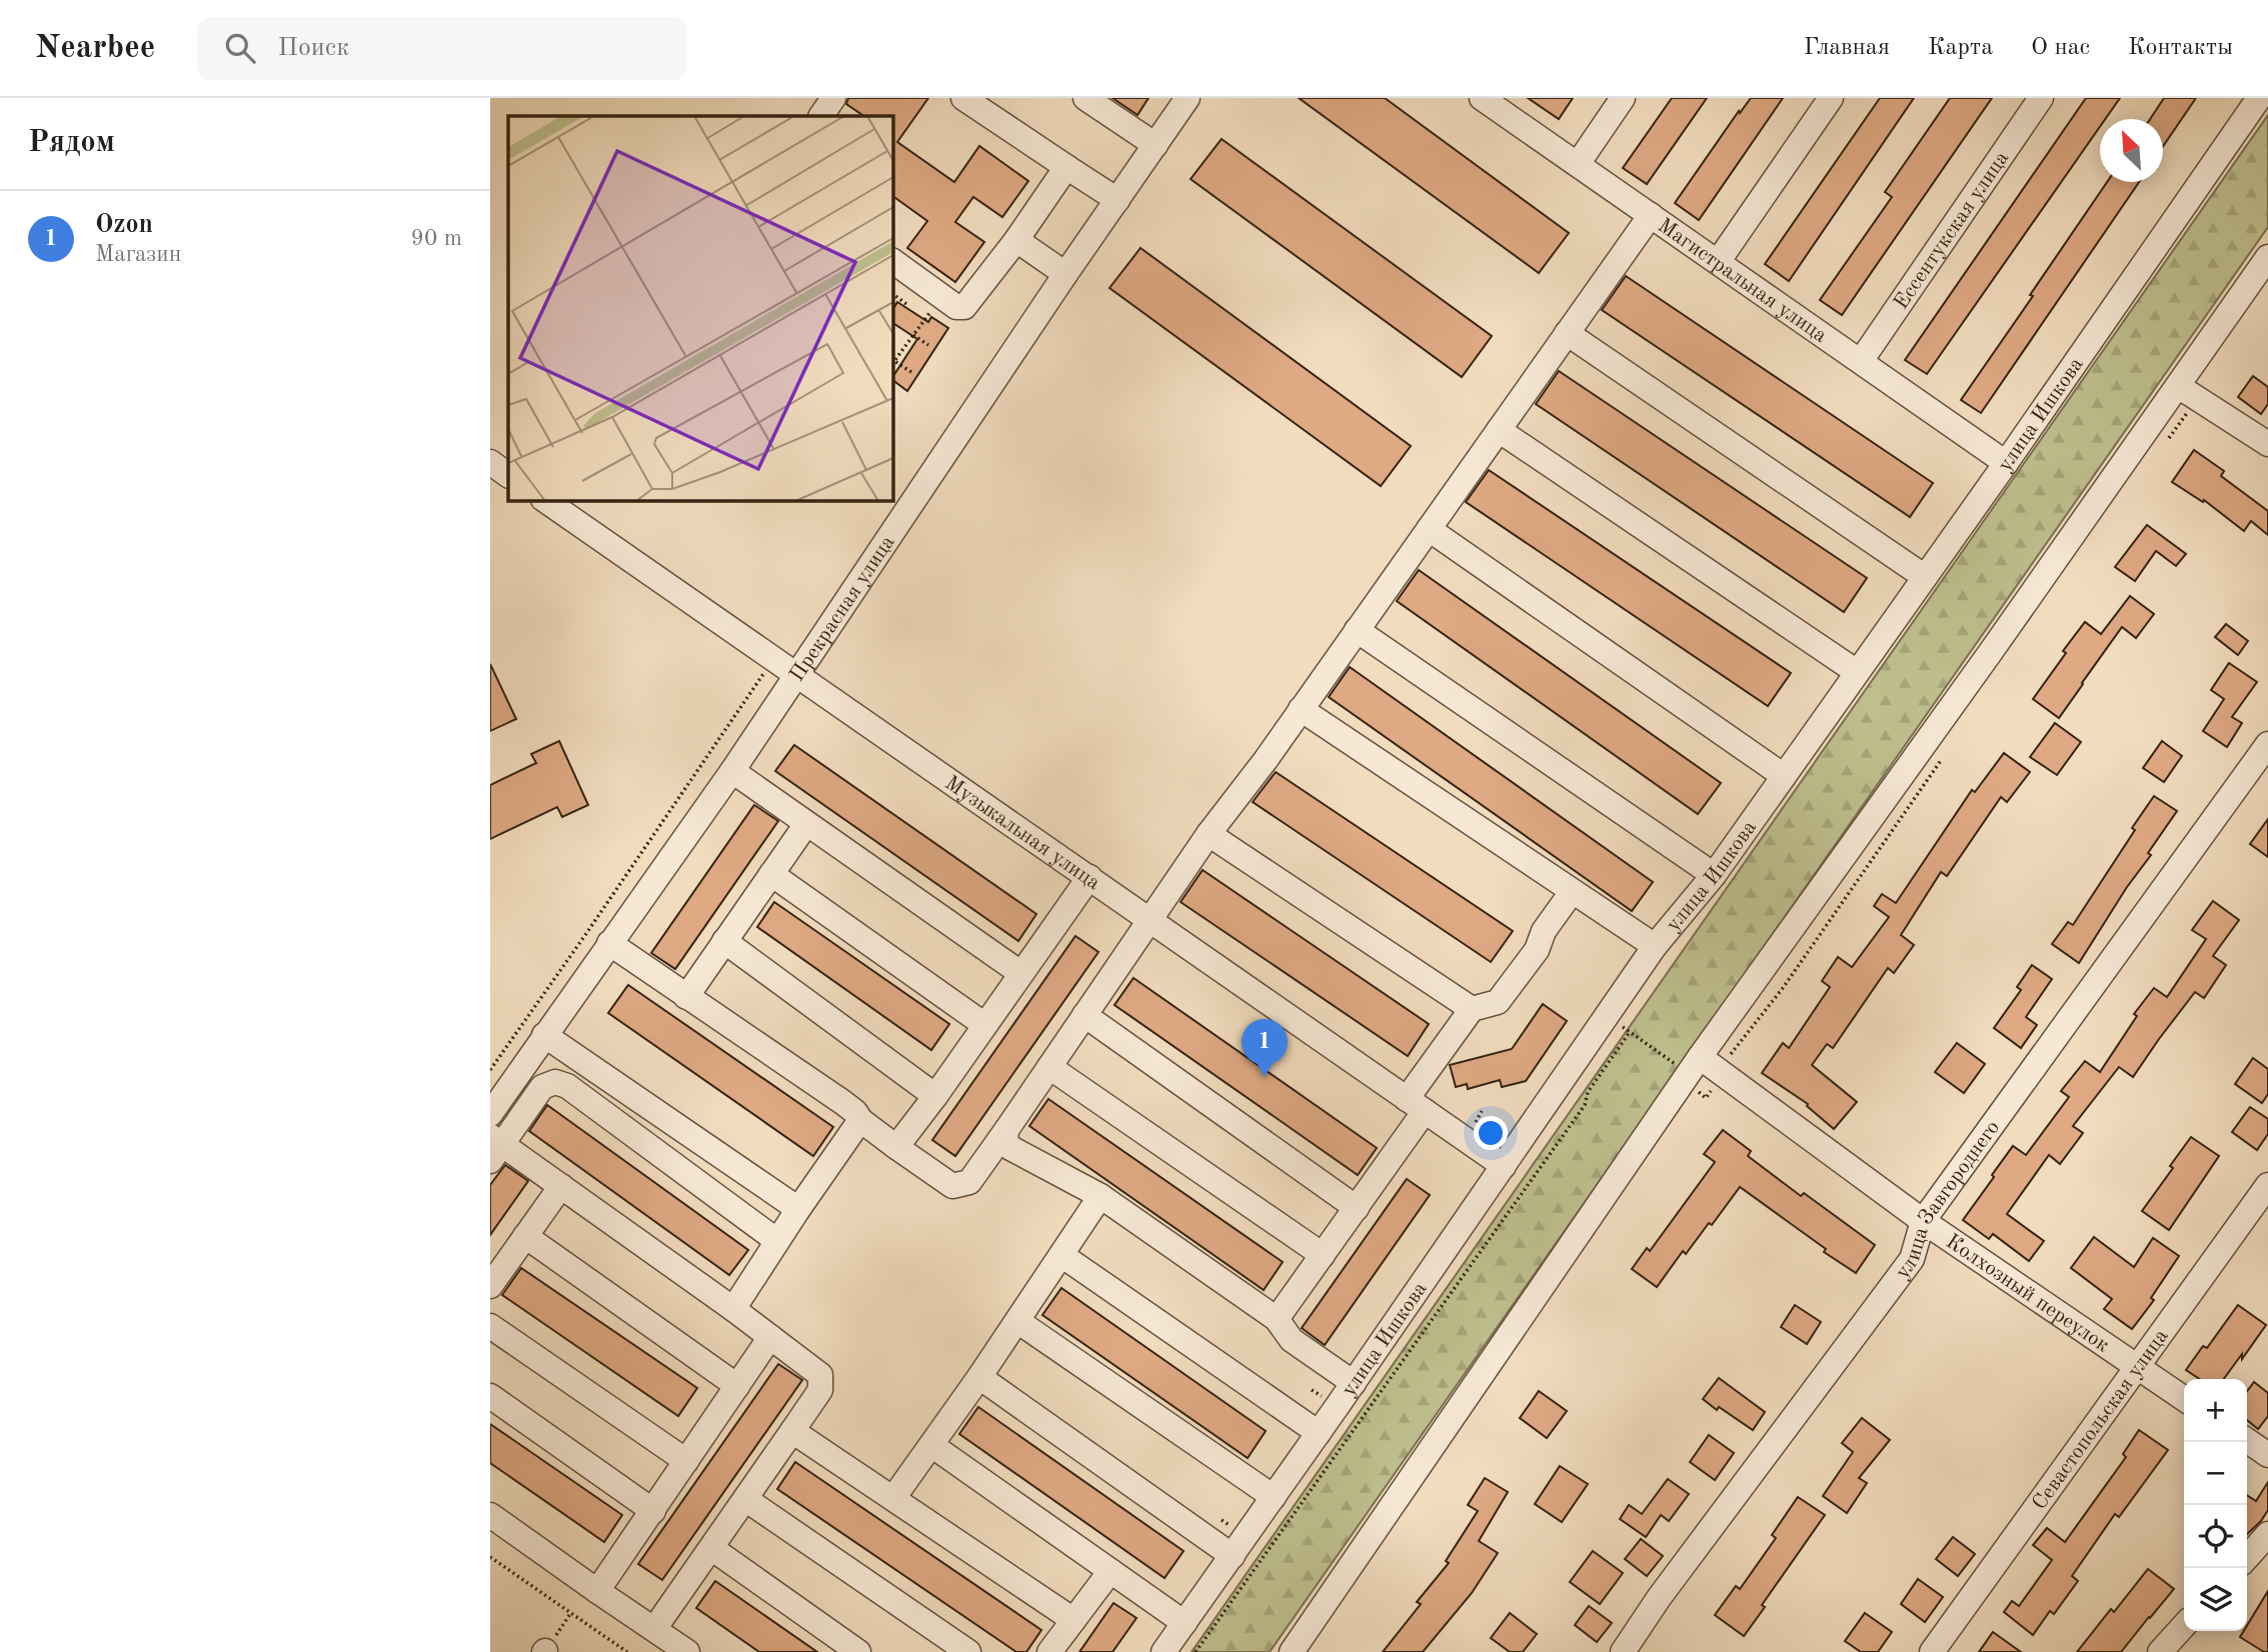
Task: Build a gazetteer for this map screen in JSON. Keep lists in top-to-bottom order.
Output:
{
  "streets": {
    "street": [
      "Ессентукская улица",
      "Магистральная улица",
      "улица Ишкова",
      "Прекрасная улица",
      "Музыкальная улица",
      "улица Завгороднего",
      "Колхозный переулок",
      "Севастопольская улица"
    ]
  },
  "crossings": [
    ["Ессентукская улица", "Магистральная улица"],
    ["Магистральная улица", "улица Ишкова"],
    ["улица Ишкова", "Музыкальная улица"],
    ["Прекрасная улица", "Музыкальная улица"],
    ["улица Завгороднего", "Колхозный переулок"],
    ["Колхозный переулок", "Севастопольская улица"]
  ],
  "north": "top left",
  "page": {
    "header": "Nearbee",
    "search": "Поиск",
    "nav": [
      "Главная",
      "Карта",
      "О нас",
      "Контакты"
    ],
    "heading": "Рядом",
    "list": [
      {
        "mark": "1",
        "name": "Ozon",
        "note": "Магазин",
        "value": "90 m"
      }
    ],
    "pins": "1",
    "map_buttons": ["+", "−"]
  }
}
